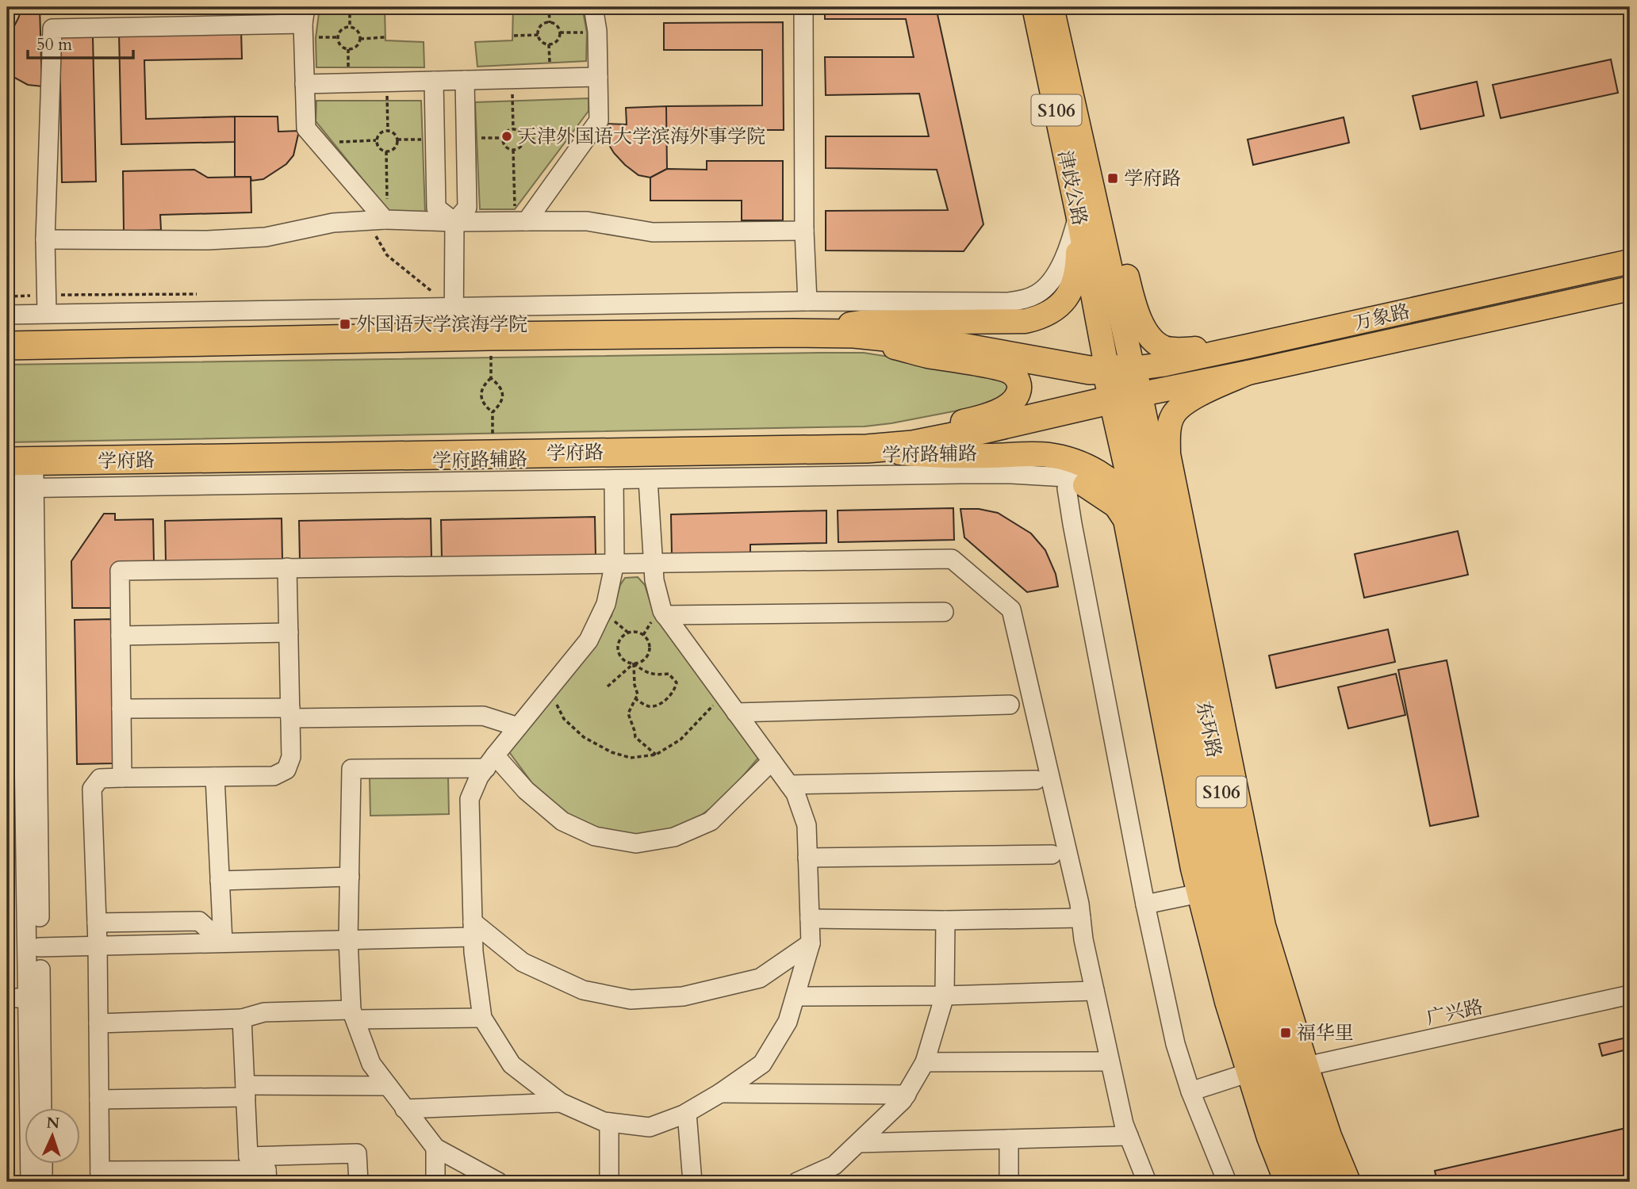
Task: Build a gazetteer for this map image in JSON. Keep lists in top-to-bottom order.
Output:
{
  "streets": {
    "highway": ["S106", "学府路", "东环路"],
    "main road": ["津歧公路", "万象路"],
    "street": ["学府路辅路", "广兴路"]
  },
  "crossings": [
    ["津歧公路", "万象路"],
    ["津歧公路", "东环路"],
    ["万象路", "学府路"],
    ["万象路", "东环路"],
    ["学府路", "学府路辅路"],
    ["学府路", "东环路"],
    ["东环路", "广兴路"]
  ],
  "places": {
    "other": ["天津外国语大学滨海外事学院"],
    "transit": ["学府路", "外国语大学滨海学院", "福华里"]
  },
  "scale_bar": "50 m",
  "north": "top"
}
